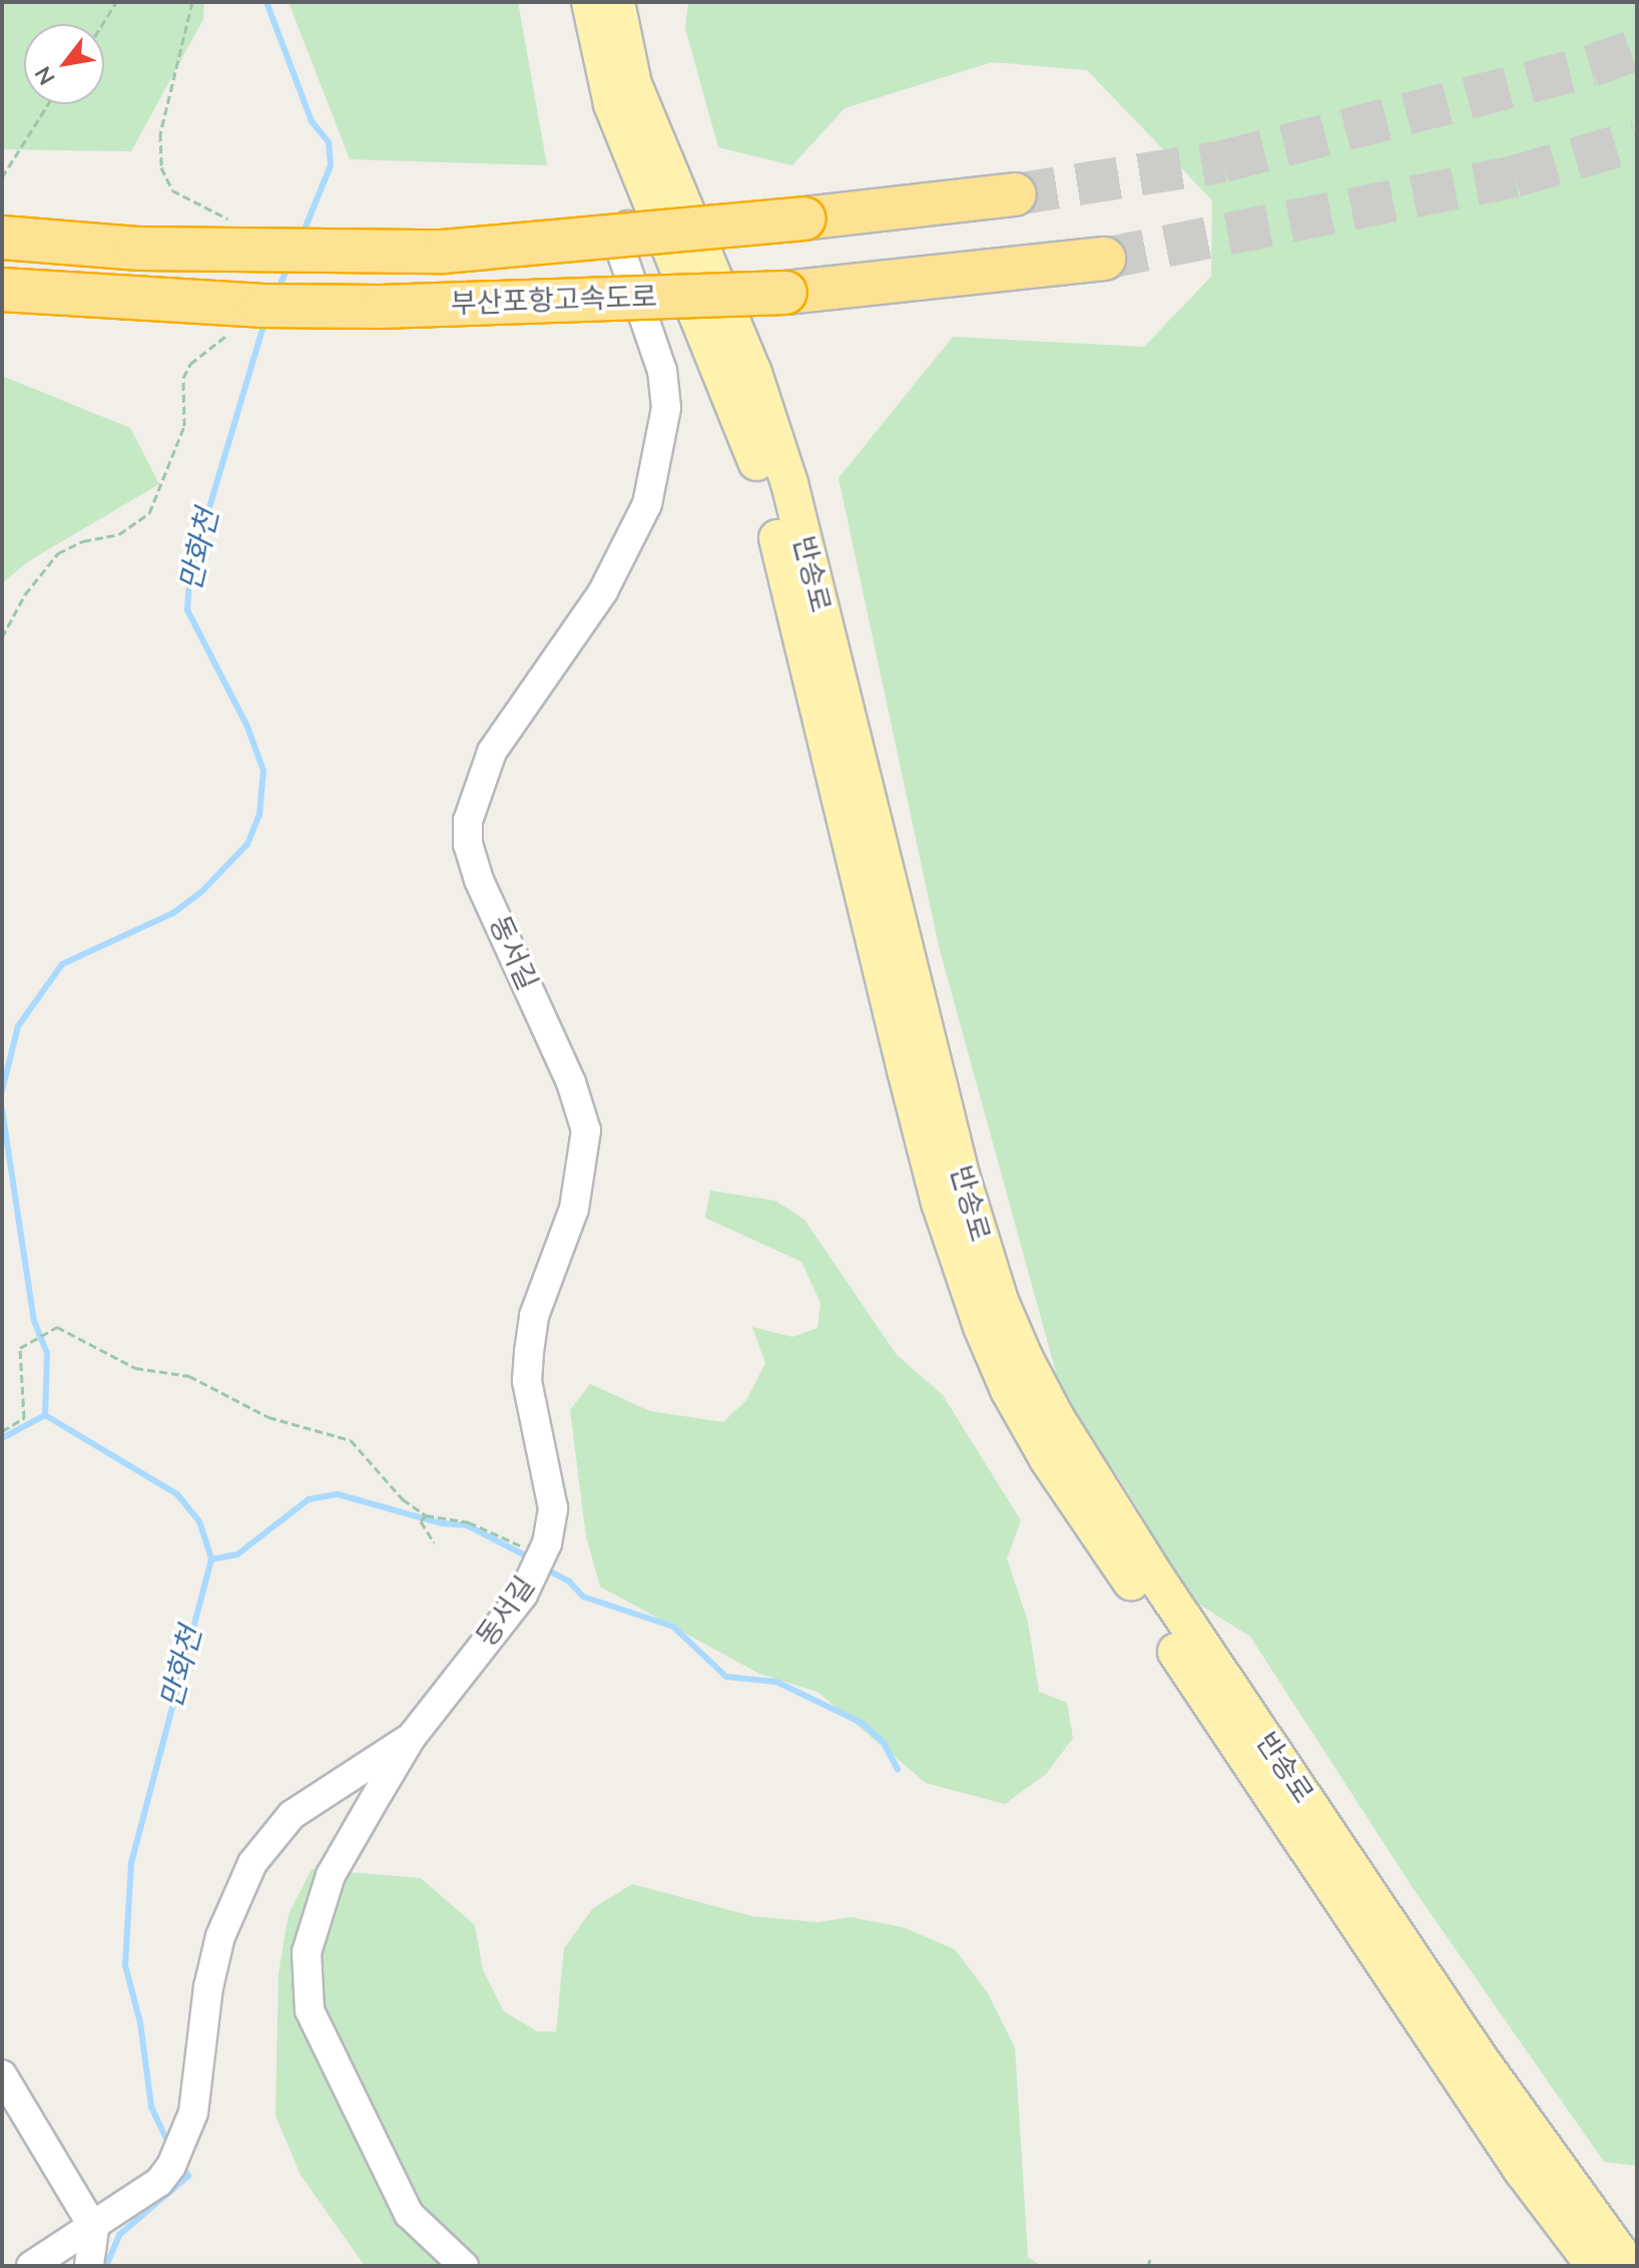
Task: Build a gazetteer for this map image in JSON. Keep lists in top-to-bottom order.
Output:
{
  "streets": {
    "highway": ["부산포항고속도로"],
    "main road": ["반송로"],
    "street": ["동서길"]
  },
  "crossings": [
    ["반송로", "동서길"]
  ],
  "water": ["만화천"],
  "north": "bottom left"
}
